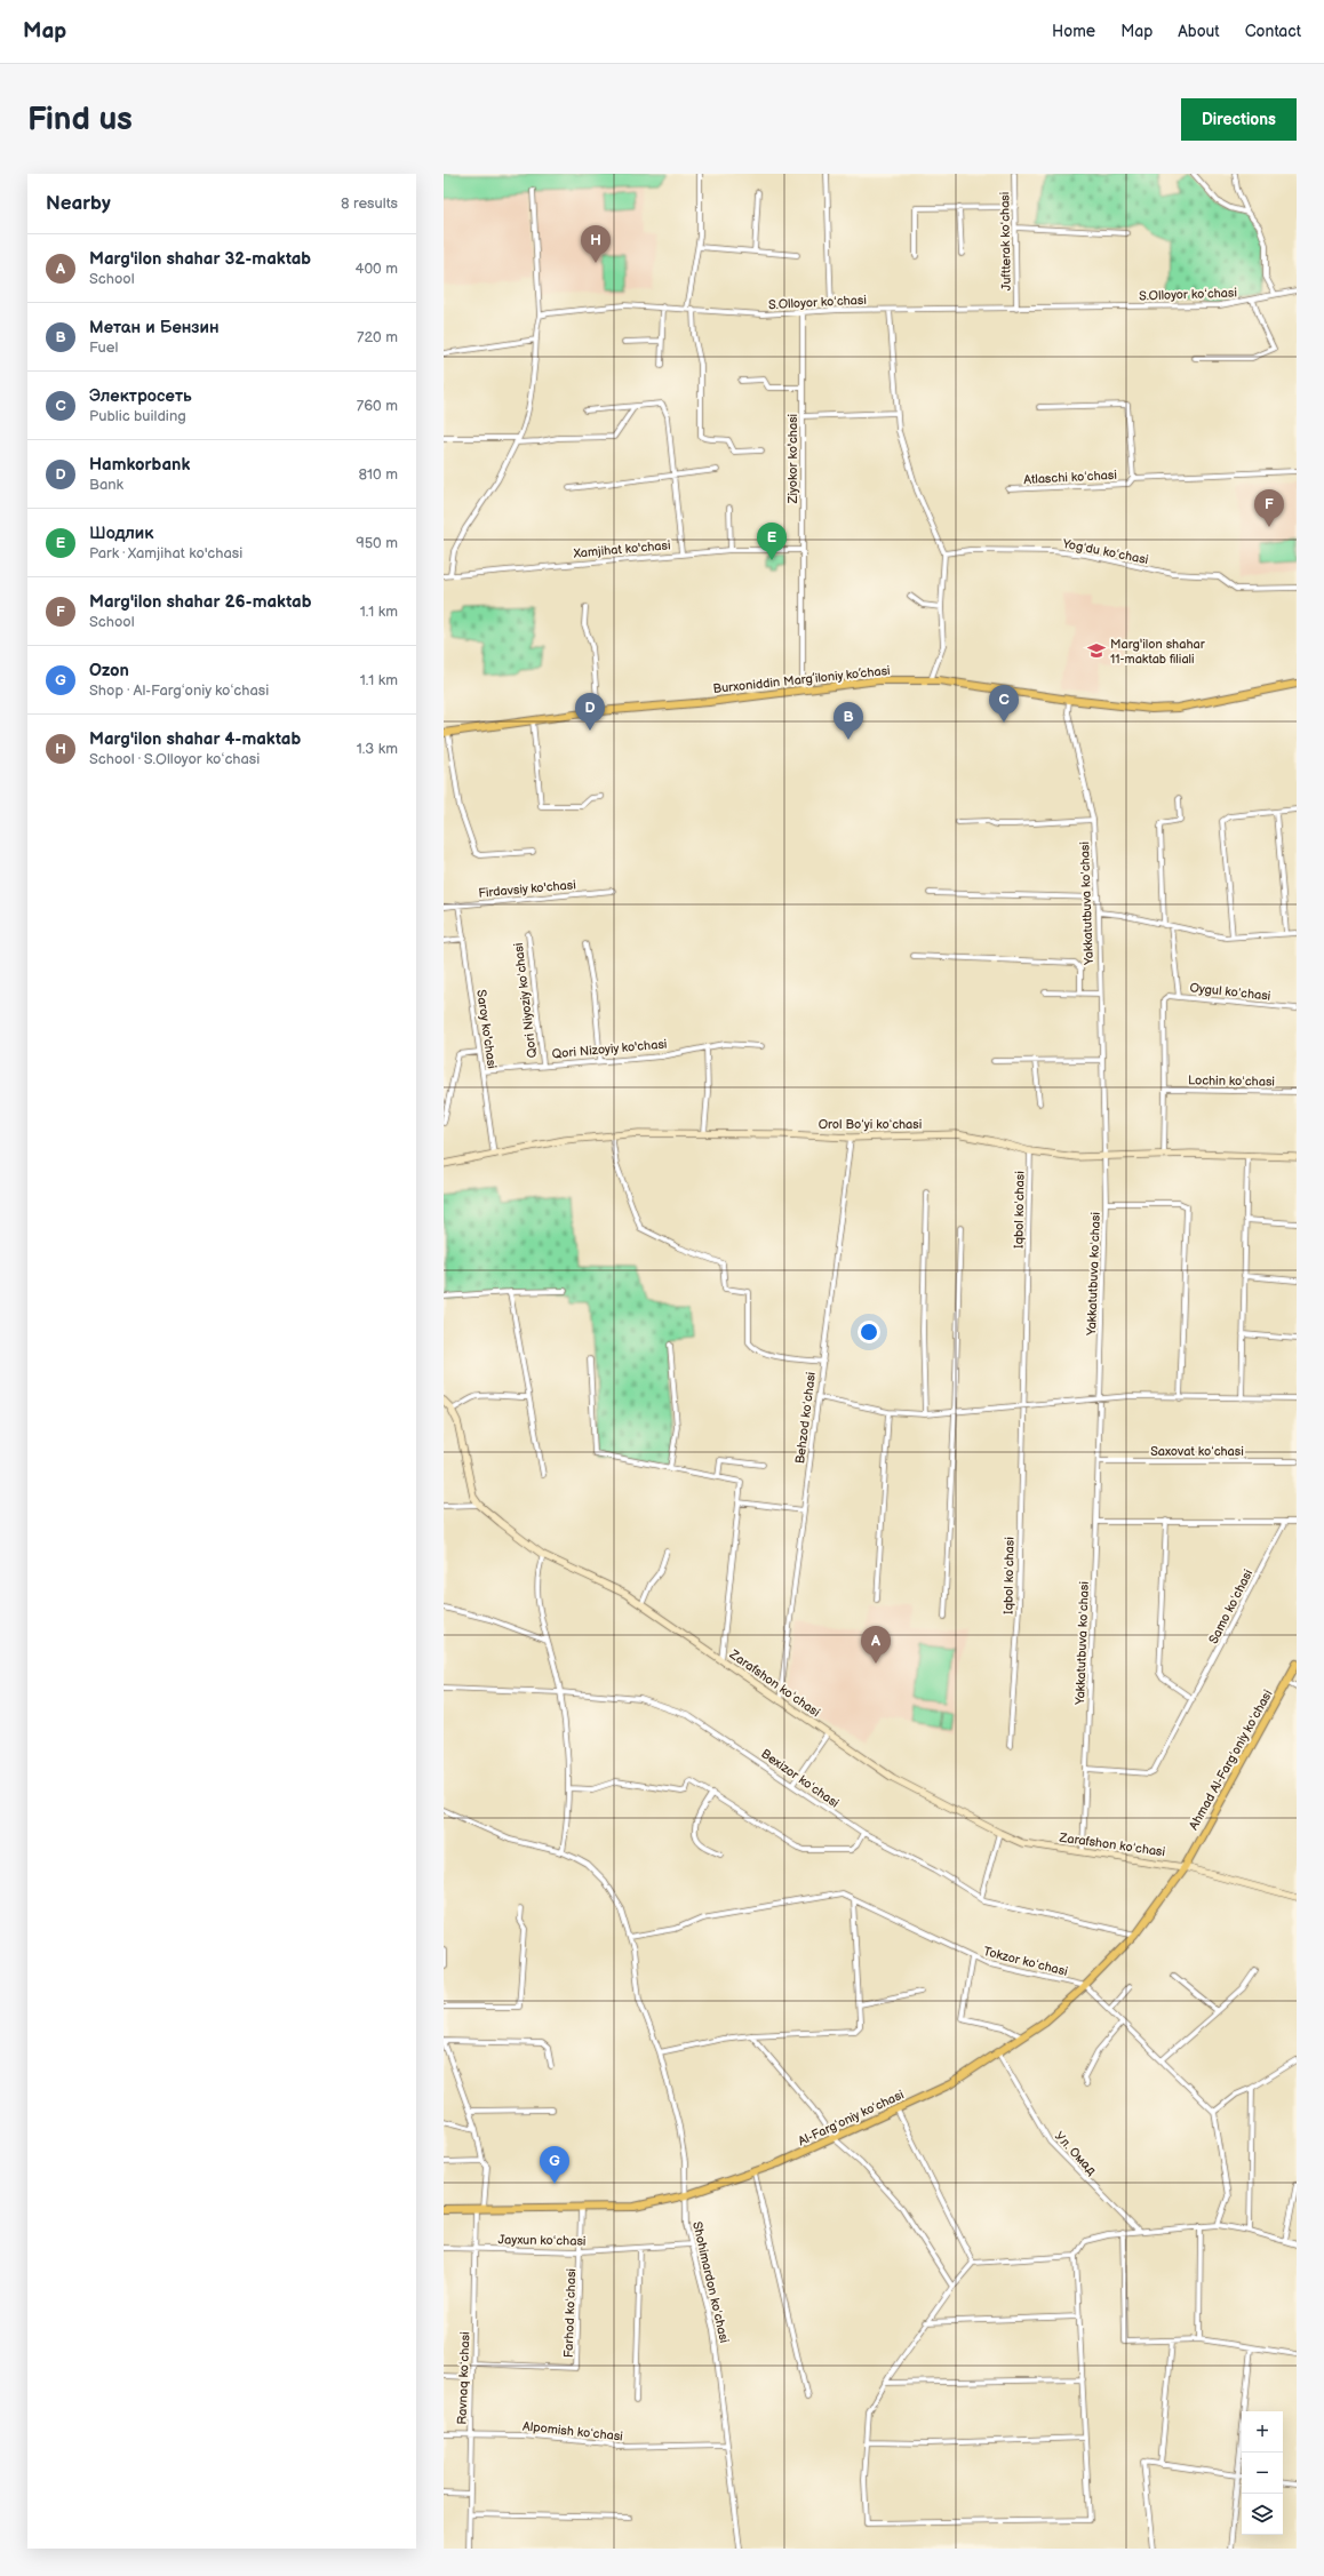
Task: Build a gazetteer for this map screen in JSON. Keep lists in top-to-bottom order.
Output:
{
  "streets": {
    "main road": [
      "Burxoniddin Marg’iloniy ko’chasi",
      "Orol Boʻyi koʻchasi",
      "Zarafshon koʻchasi",
      "Ahmad Al-Fargʻoniy koʻchasi",
      "Al-Fargʻoniy koʻchasi"
    ],
    "street": [
      "Juftterak koʻchasi",
      "S.Olloyor koʻchasi",
      "Ziyokor ko'chasi",
      "Atlaschi koʻchasi",
      "Xamjihat ko'chasi",
      "Yogʻdu koʻchasi",
      "Firdavsiy ko'chasi",
      "Yakkatutbuva koʻchasi",
      "Oygul koʻchasi",
      "Qori Niyoziy koʻchasi",
      "Saroy ko'chasi",
      "Qori Nizoyiy ko'chasi",
      "Lochin koʻchasi",
      "Iqbol koʻchasi",
      "Behzod koʻchasi",
      "Saxovat koʻchasi",
      "Samo koʻchasi",
      "Bexizor koʻchasi",
      "Tokzor koʻchasi",
      "Ул. Омад",
      "Jayxun koʻchasi",
      "Shohimardon koʻchasi",
      "Farhod koʻchasi",
      "Ravnaq koʻchasi",
      "Alpomish koʻchasi"
    ]
  },
  "crossings": [
    ["Juftterak koʻchasi", "S.Olloyor koʻchasi"],
    ["S.Olloyor koʻchasi", "Ziyokor ko'chasi"],
    ["Ziyokor ko'chasi", "Xamjihat ko'chasi"],
    ["Ziyokor ko'chasi", "Burxoniddin Marg’iloniy ko’chasi"],
    ["Burxoniddin Marg’iloniy ko’chasi", "Yakkatutbuva koʻchasi"],
    ["Firdavsiy ko'chasi", "Saroy ko'chasi"],
    ["Yakkatutbuva koʻchasi", "Orol Boʻyi koʻchasi"],
    ["Yakkatutbuva koʻchasi", "Saxovat koʻchasi"],
    ["Yakkatutbuva koʻchasi", "Samo koʻchasi"],
    ["Yakkatutbuva koʻchasi", "Zarafshon koʻchasi"],
    ["Qori Niyoziy koʻchasi", "Qori Nizoyiy ko'chasi"],
    ["Saroy ko'chasi", "Qori Nizoyiy ko'chasi"],
    ["Saroy ko'chasi", "Orol Boʻyi koʻchasi"],
    ["Orol Boʻyi koʻchasi", "Iqbol koʻchasi"],
    ["Orol Boʻyi koʻchasi", "Behzod koʻchasi"],
    ["Behzod koʻchasi", "Zarafshon koʻchasi"],
    ["Zarafshon koʻchasi", "Ahmad Al-Fargʻoniy koʻchasi"],
    ["Zarafshon koʻchasi", "Al-Fargʻoniy koʻchasi"],
    ["Ahmad Al-Fargʻoniy koʻchasi", "Al-Fargʻoniy koʻchasi"],
    ["Bexizor koʻchasi", "Al-Fargʻoniy koʻchasi"],
    ["Tokzor koʻchasi", "Al-Fargʻoniy koʻchasi"],
    ["Tokzor koʻchasi", "Shohimardon koʻchasi"],
    ["Al-Fargʻoniy koʻchasi", "Ул. Омад"],
    ["Al-Fargʻoniy koʻchasi", "Shohimardon koʻchasi"],
    ["Al-Fargʻoniy koʻchasi", "Farhod koʻchasi"],
    ["Al-Fargʻoniy koʻchasi", "Ravnaq koʻchasi"],
    ["Jayxun koʻchasi", "Shohimardon koʻchasi"],
    ["Jayxun koʻchasi", "Farhod koʻchasi"],
    ["Jayxun koʻchasi", "Ravnaq koʻchasi"],
    ["Shohimardon koʻchasi", "Alpomish koʻchasi"],
    ["Farhod koʻchasi", "Ravnaq koʻchasi"],
    ["Ravnaq koʻchasi", "Alpomish koʻchasi"]
  ],
  "places": {
    "school or university": ["Marg'ilon shahar 11-maktab filiali"]
  },
  "page": {
    "header": "Map",
    "nav": [
      "Home",
      "Map",
      "About",
      "Contact"
    ],
    "buttons": "Directions",
    "title": "Find us",
    "heading": ["Nearby", "8 results"],
    "pins": [
      "H",
      "F",
      "E",
      "C",
      "D",
      "B",
      "A",
      "G"
    ],
    "list": [
      {
        "mark": "A",
        "name": "Marg'ilon shahar 32-maktab",
        "note": "School",
        "value": "400 m"
      },
      {
        "mark": "B",
        "name": "Метан и Бензин",
        "note": "Fuel",
        "value": "720 m"
      },
      {
        "mark": "C",
        "name": "Электросеть",
        "note": "Public building",
        "value": "760 m"
      },
      {
        "mark": "D",
        "name": "Hamkorbank",
        "note": "Bank",
        "value": "810 m"
      },
      {
        "mark": "E",
        "name": "Шодлик",
        "note": "Park · Xamjihat ko'chasi",
        "value": "950 m"
      },
      {
        "mark": "F",
        "name": "Marg'ilon shahar 26-maktab",
        "note": "School",
        "value": "1.1 km"
      },
      {
        "mark": "G",
        "name": "Ozon",
        "note": "Shop · Al-Fargʻoniy koʻchasi",
        "value": "1.1 km"
      },
      {
        "mark": "H",
        "name": "Marg'ilon shahar 4-maktab",
        "note": "School · S.Olloyor koʻchasi",
        "value": "1.3 km"
      }
    ],
    "map_buttons": ["+", "−"]
  }
}
